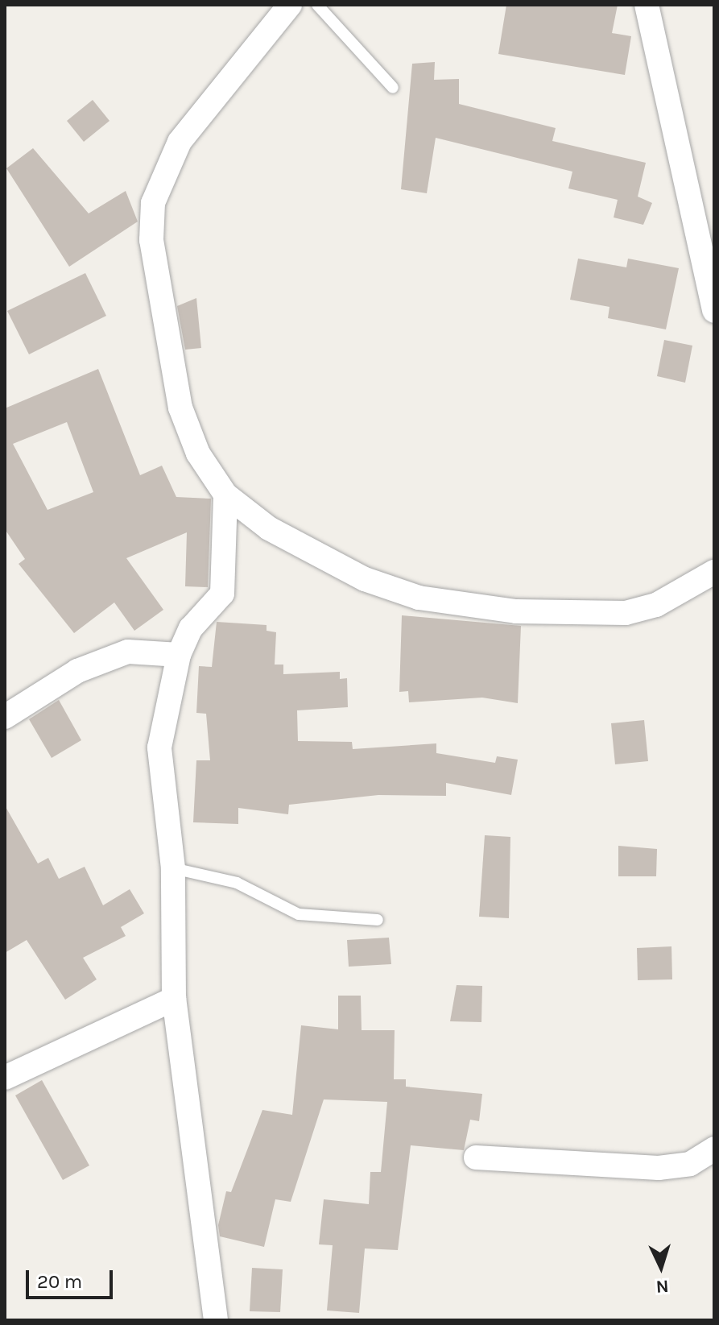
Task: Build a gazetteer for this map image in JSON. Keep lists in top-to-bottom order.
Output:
{
  "scale_bar": "20 m",
  "north": "bottom"
}
